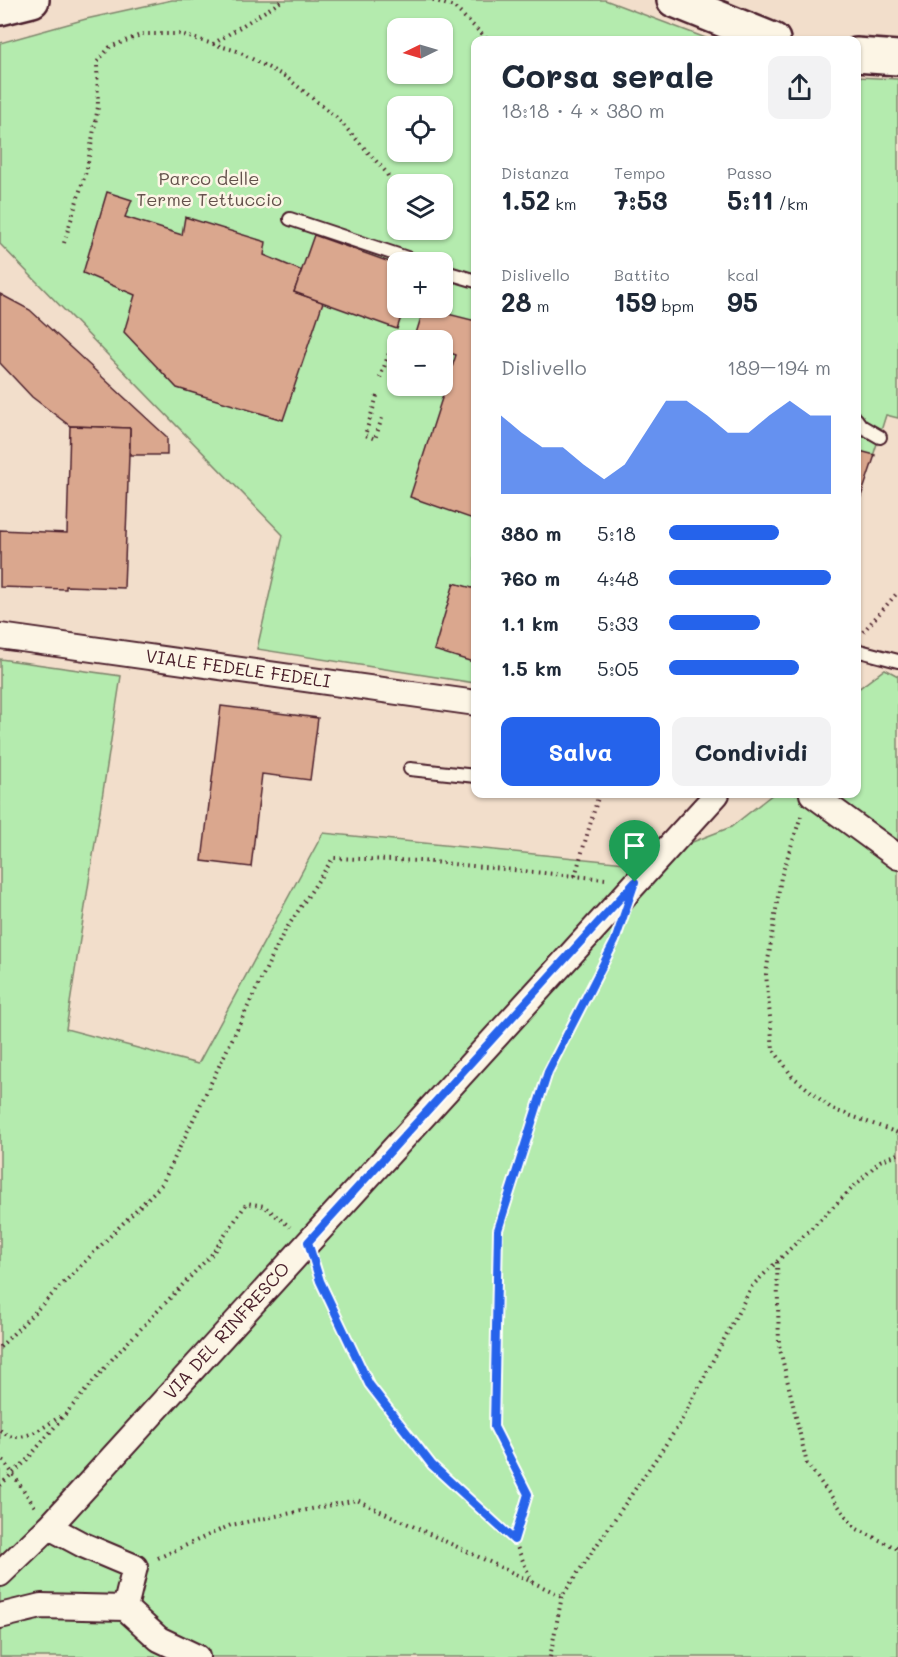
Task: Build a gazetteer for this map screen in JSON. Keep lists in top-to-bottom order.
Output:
{
  "streets": {
    "street": ["VIALE FEDELE FEDELI", "VIA DEL RINFRESCO"]
  },
  "parks": ["Parco delle Terme Tettuccio"],
  "north": "left",
  "page": {
    "map_buttons": ["+", "−"],
    "heading": ["Corsa serale", "18:18 · 4 × 380 m"],
    "stats": [
      ["Distanza", "1.52 km"],
      ["Tempo", "7:53"],
      ["Passo", "5:11 /km"],
      ["Dislivello", "28 m"],
      ["Battito", "159 bpm"],
      ["kcal", "95"]
    ],
    "chart": ["Dislivello", "189–194 m"],
    "list": [
      {
        "name": "380 m",
        "note": "5:18"
      },
      {
        "name": "760 m",
        "note": "4:48"
      },
      {
        "name": "1.1 km",
        "note": "5:33"
      },
      {
        "name": "1.5 km",
        "note": "5:05"
      }
    ],
    "buttons": ["Salva", "Condividi"]
  }
}
